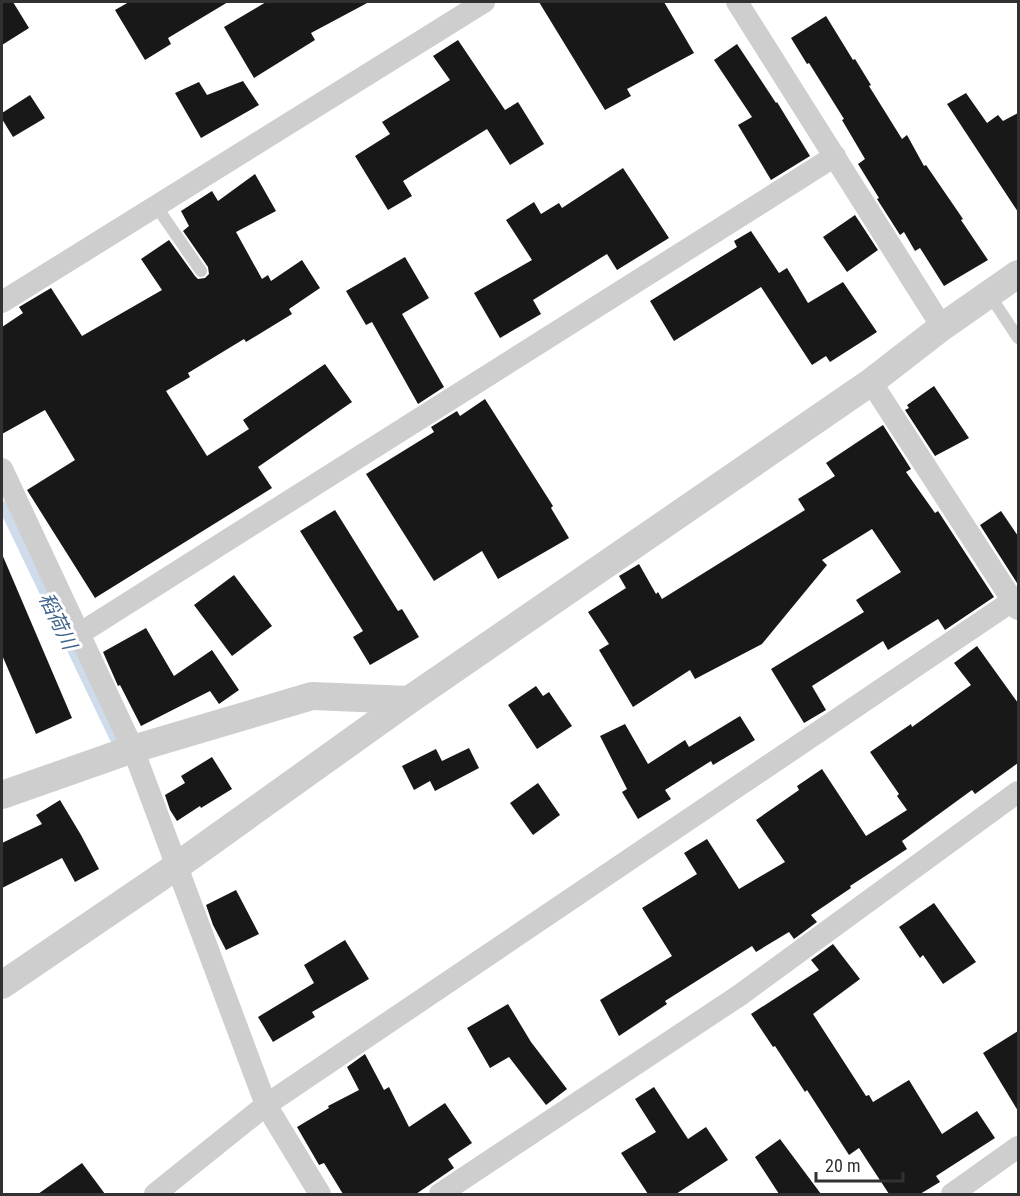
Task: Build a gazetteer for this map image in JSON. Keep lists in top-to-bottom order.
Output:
{
  "water": ["稻荷川"],
  "scale_bar": "20 m"
}
